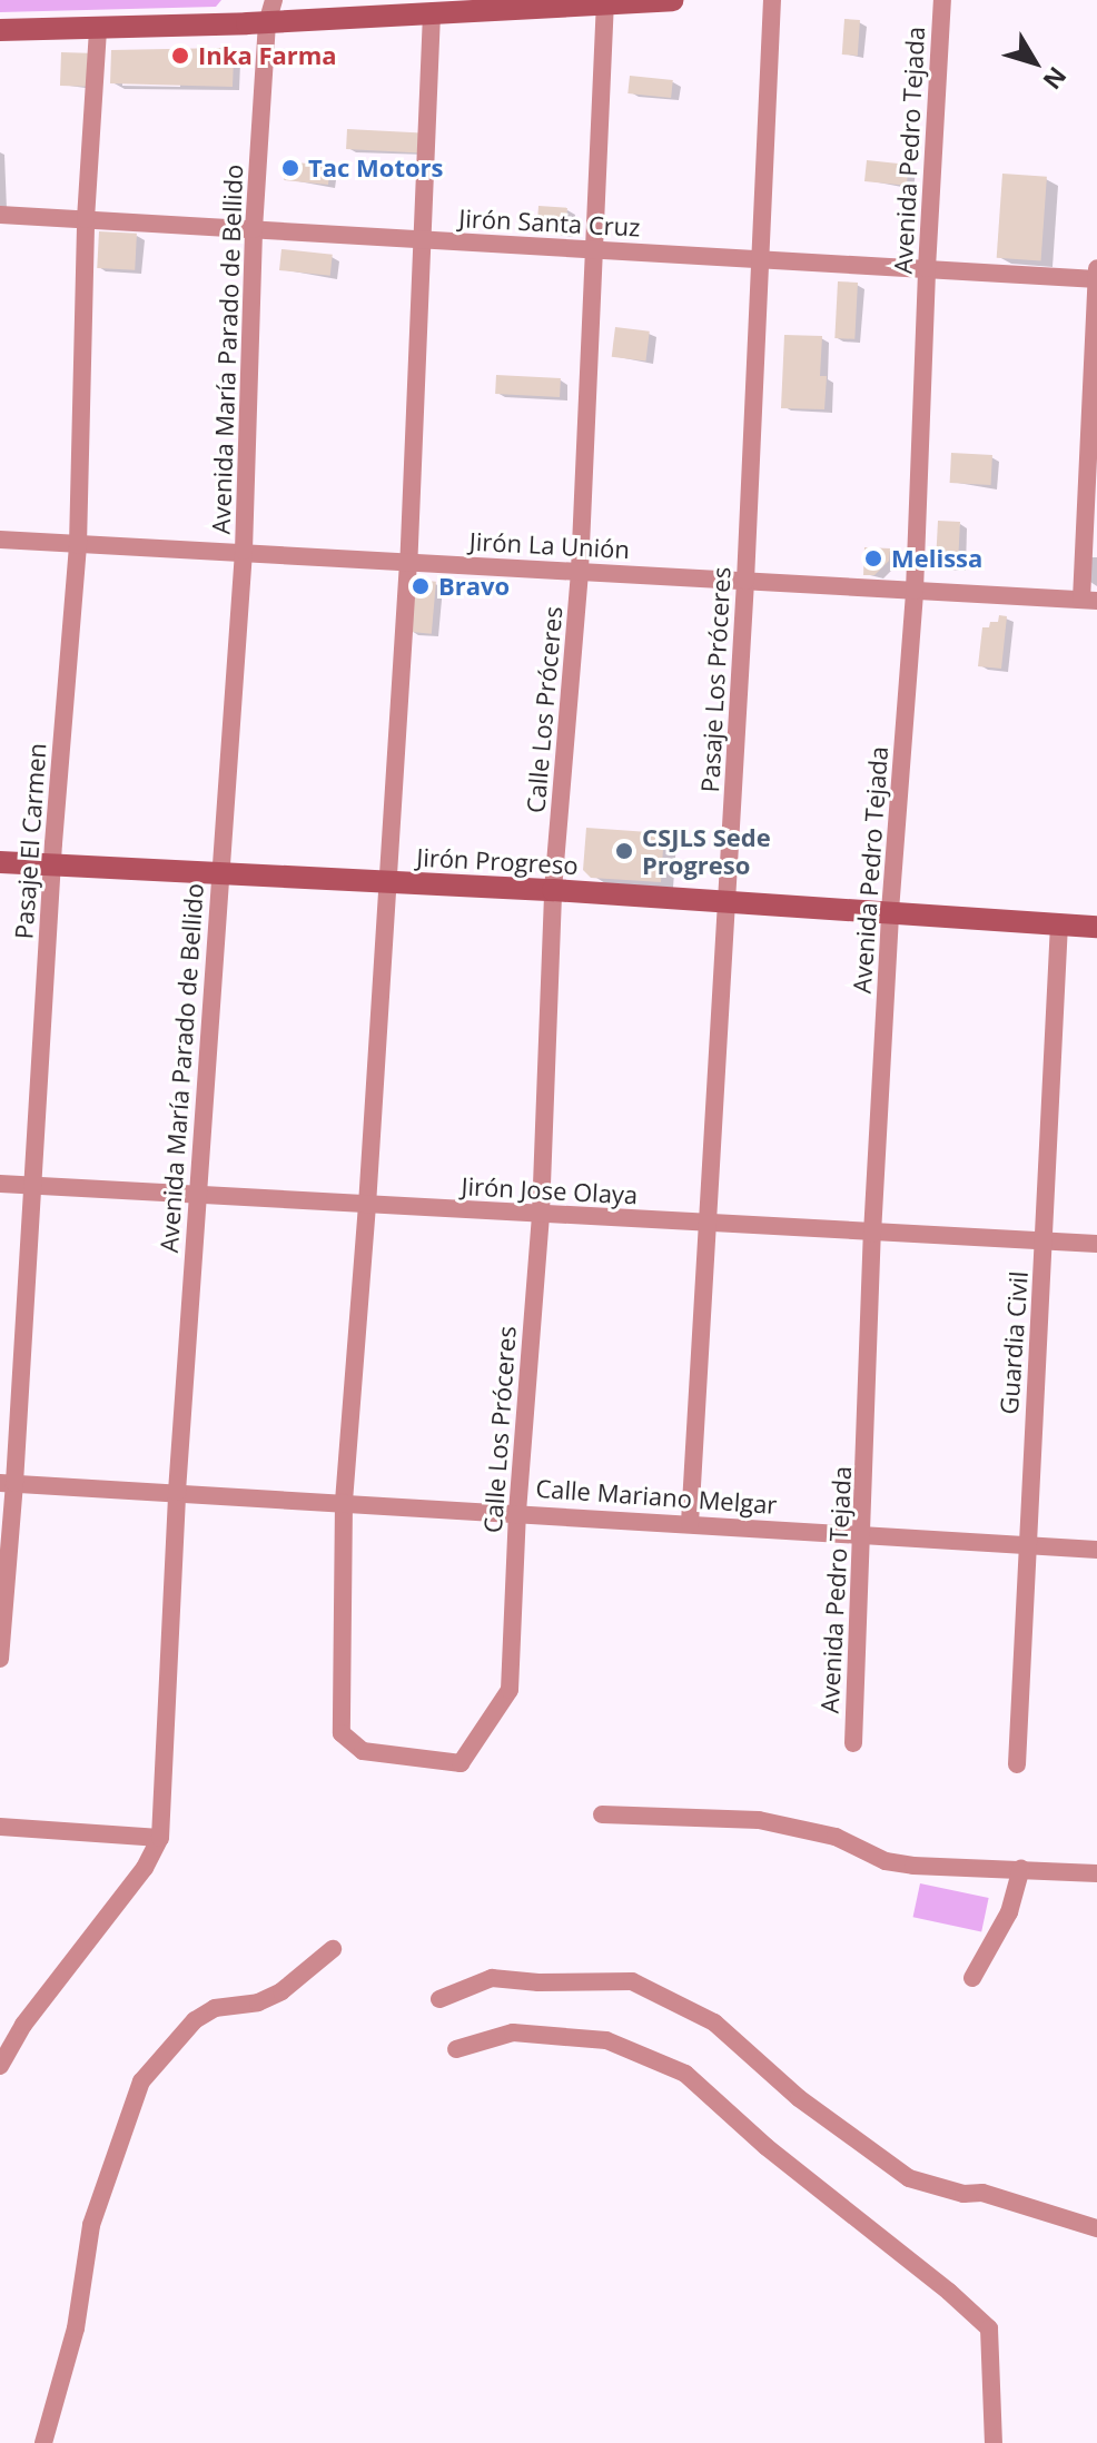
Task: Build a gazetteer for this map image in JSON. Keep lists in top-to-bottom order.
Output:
{
  "streets": {
    "street": [
      "Avenida Pedro Tejada",
      "Jirón Santa Cruz",
      "Avenida María Parado de Bellido",
      "Jirón La Unión",
      "Pasaje Los Próceres",
      "Calle Los Próceres",
      "Pasaje El Carmen",
      "Jirón Progreso",
      "Jirón Jose Olaya",
      "Guardia Civil",
      "Calle Mariano Melgar"
    ]
  },
  "crossings": [
    ["Avenida Pedro Tejada", "Jirón Santa Cruz"],
    ["Avenida Pedro Tejada", "Jirón La Unión"],
    ["Avenida Pedro Tejada", "Jirón Progreso"],
    ["Avenida Pedro Tejada", "Jirón Jose Olaya"],
    ["Avenida Pedro Tejada", "Calle Mariano Melgar"],
    ["Jirón Santa Cruz", "Avenida María Parado de Bellido"],
    ["Jirón Santa Cruz", "Pasaje Los Próceres"],
    ["Jirón Santa Cruz", "Calle Los Próceres"],
    ["Jirón Santa Cruz", "Pasaje El Carmen"],
    ["Avenida María Parado de Bellido", "Jirón La Unión"],
    ["Avenida María Parado de Bellido", "Jirón Progreso"],
    ["Avenida María Parado de Bellido", "Jirón Jose Olaya"],
    ["Avenida María Parado de Bellido", "Calle Mariano Melgar"],
    ["Jirón La Unión", "Pasaje Los Próceres"],
    ["Jirón La Unión", "Calle Los Próceres"],
    ["Jirón La Unión", "Pasaje El Carmen"],
    ["Pasaje Los Próceres", "Jirón Progreso"],
    ["Pasaje Los Próceres", "Jirón Jose Olaya"],
    ["Pasaje Los Próceres", "Calle Mariano Melgar"],
    ["Calle Los Próceres", "Jirón Progreso"],
    ["Calle Los Próceres", "Jirón Jose Olaya"],
    ["Calle Los Próceres", "Calle Mariano Melgar"],
    ["Pasaje El Carmen", "Jirón Progreso"],
    ["Pasaje El Carmen", "Jirón Jose Olaya"],
    ["Pasaje El Carmen", "Calle Mariano Melgar"],
    ["Jirón Progreso", "Guardia Civil"],
    ["Jirón Jose Olaya", "Guardia Civil"],
    ["Guardia Civil", "Calle Mariano Melgar"]
  ],
  "places": [
    "Inka Farma",
    "Tac Motors",
    "Melissa",
    "Bravo",
    "CSJLS Sede Progreso"
  ],
  "north": "bottom right"
}
